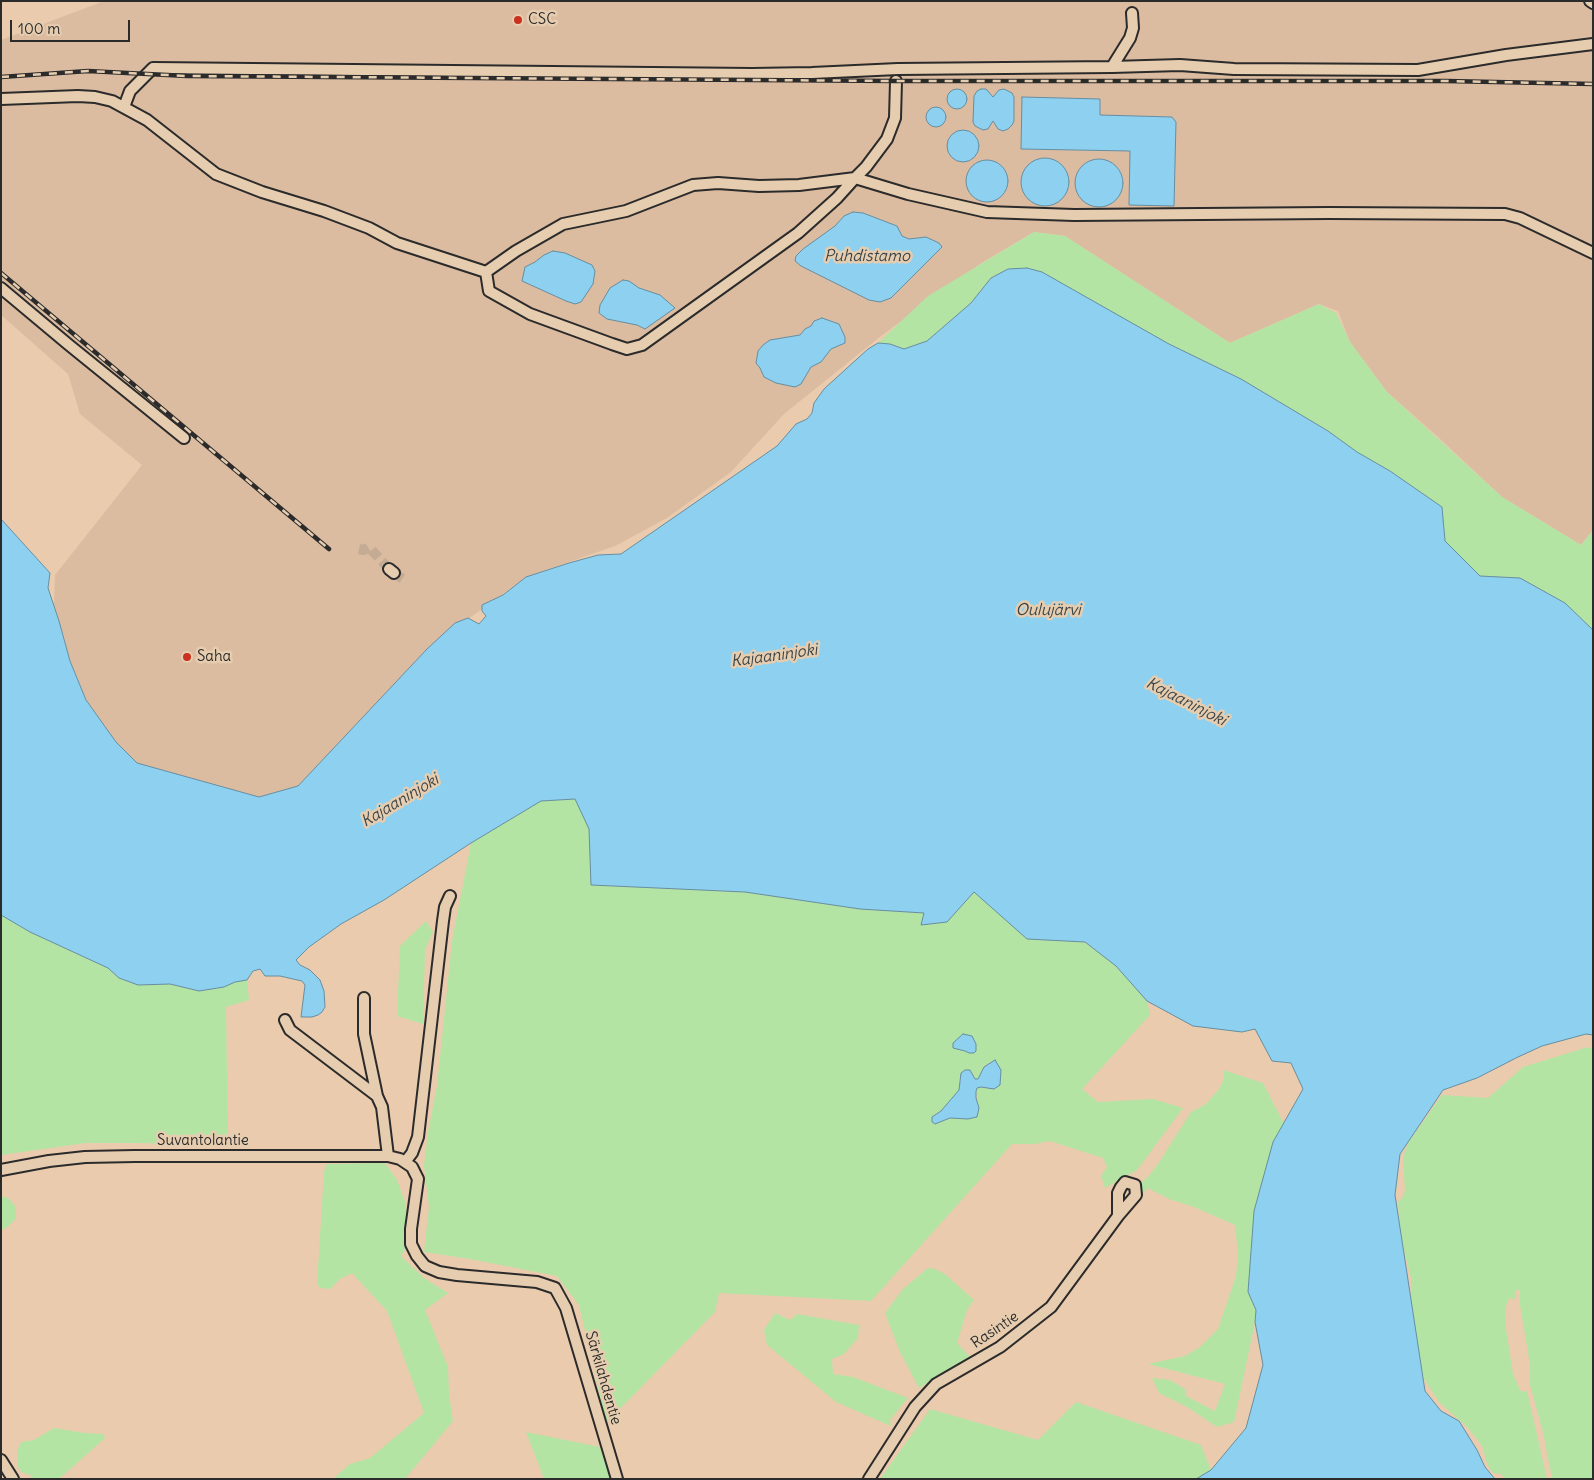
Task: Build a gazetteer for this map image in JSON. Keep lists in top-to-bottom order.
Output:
{
  "streets": {
    "street": ["Suvantolantie", "Rasintie", "Särkilahdentie"]
  },
  "crossings": [
    ["Suvantolantie", "Särkilahdentie"]
  ],
  "water": ["Puhdistamo", "Oulujärvi", "Kajaaninjoki"],
  "places": ["CSC", "Saha"],
  "scale_bar": "100 m"
}
